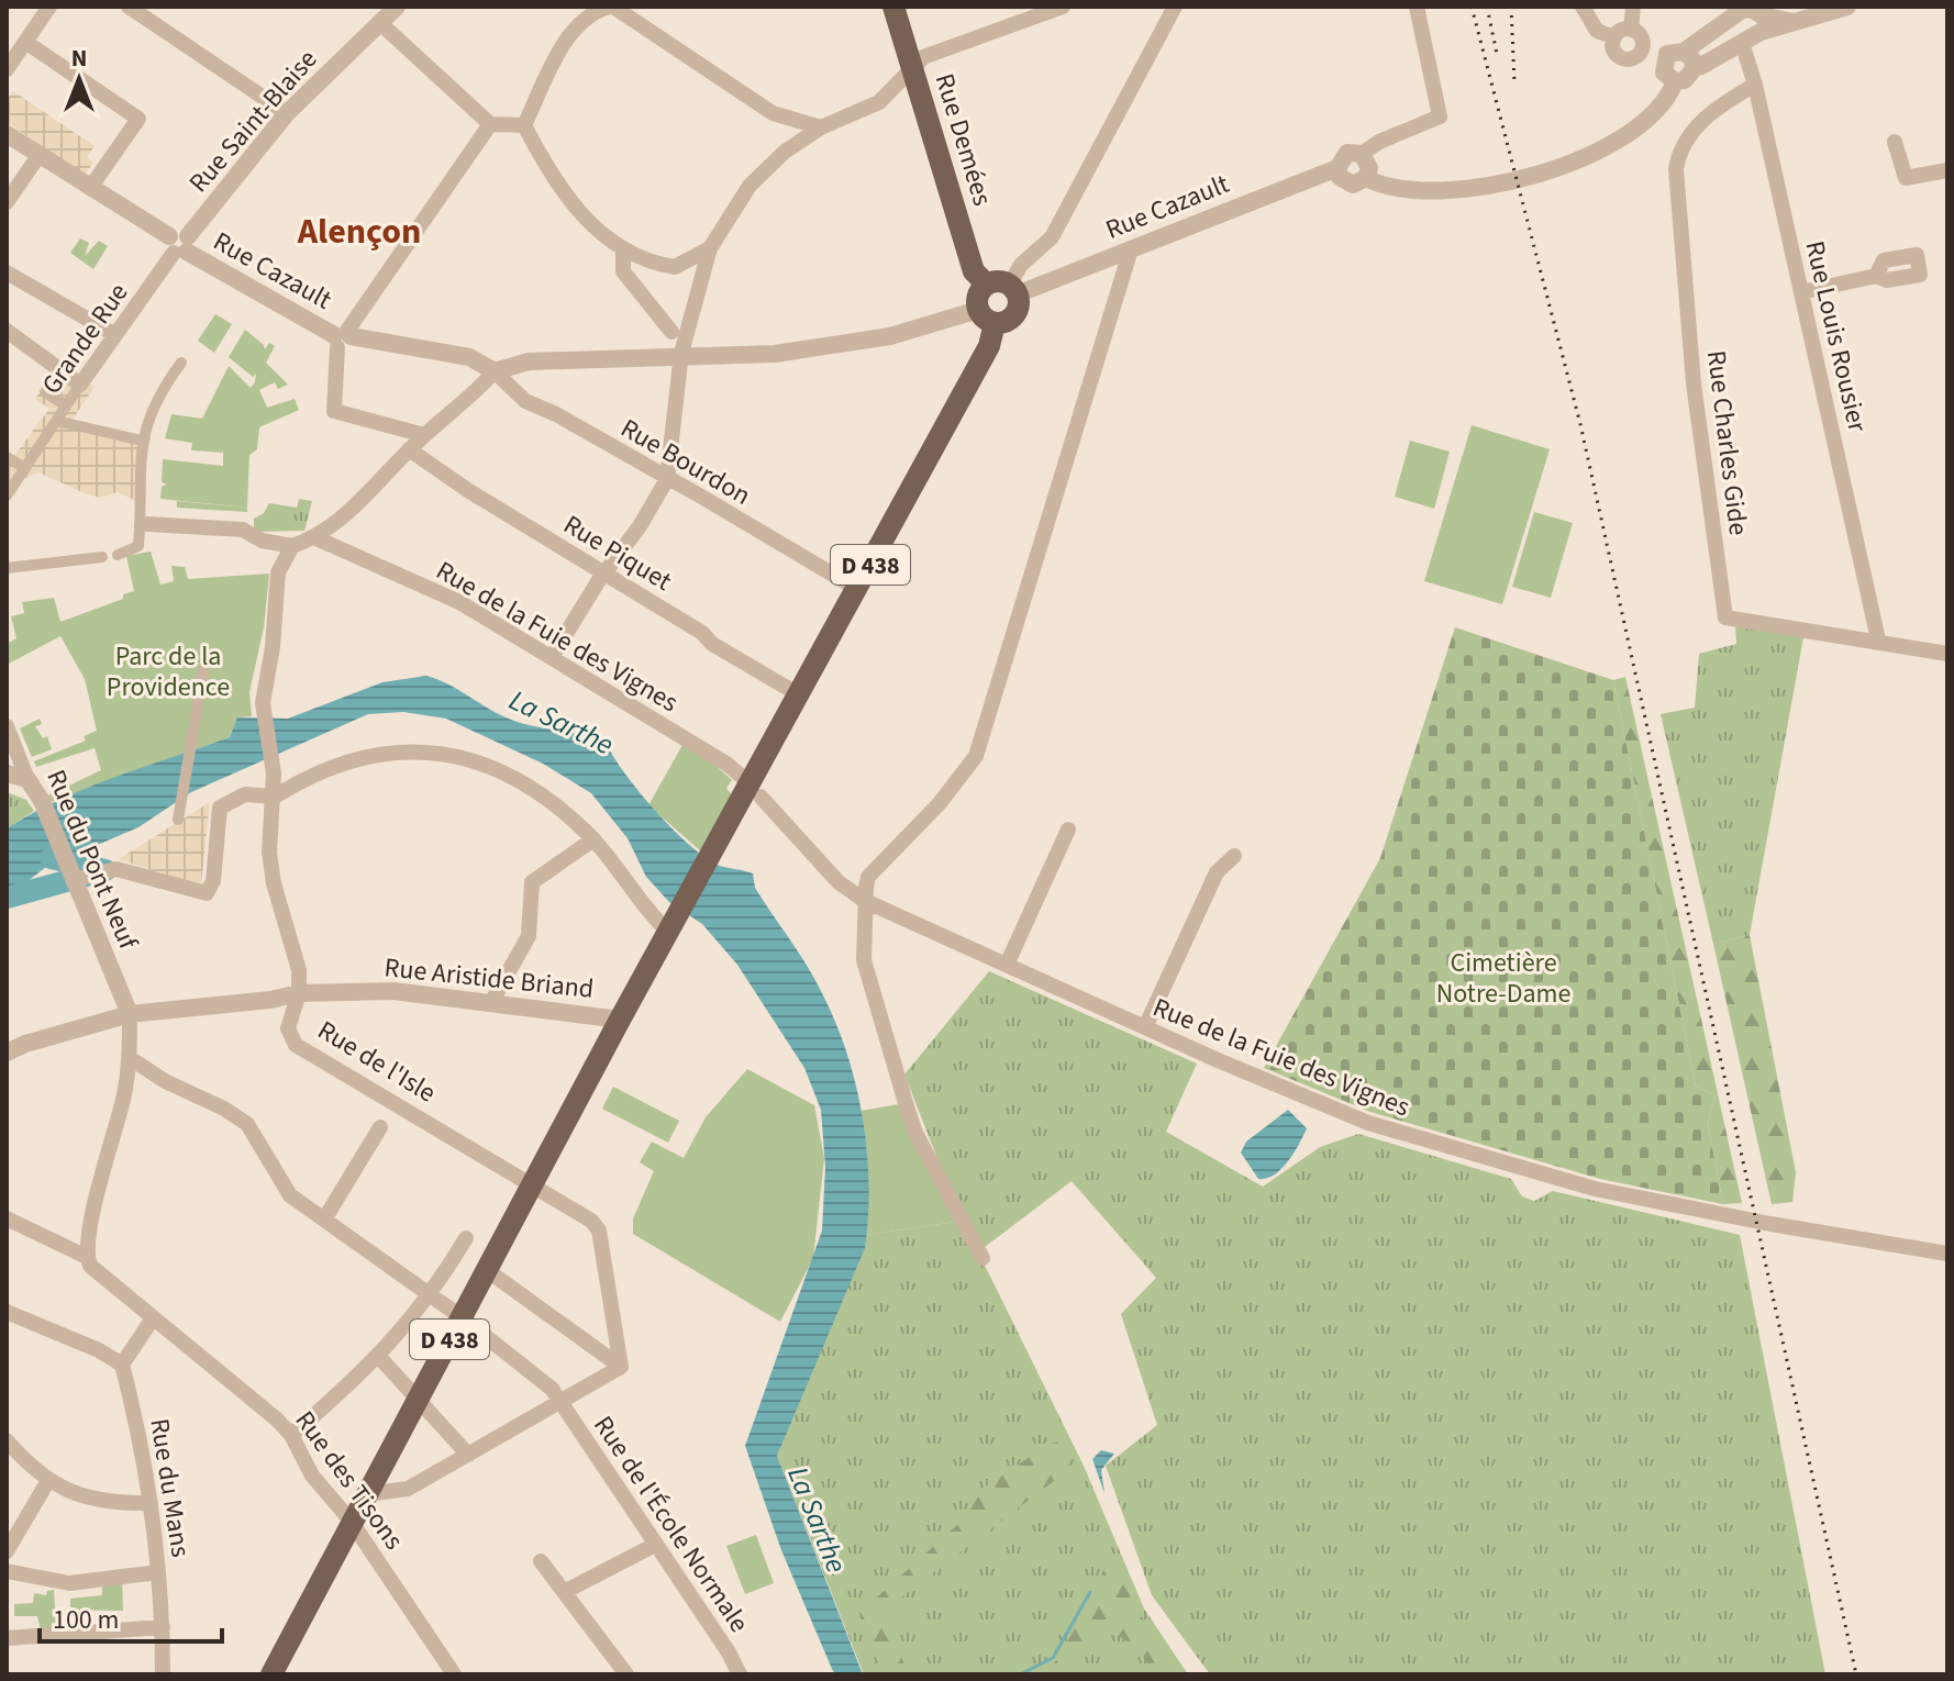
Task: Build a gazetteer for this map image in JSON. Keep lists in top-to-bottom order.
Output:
{
  "streets": {
    "main road": ["Rue Demées", "D 438"],
    "street": [
      "Rue Saint-Blaise",
      "Rue Cazault",
      "Rue Louis Rousier",
      "Grande Rue",
      "Rue Charles Gide",
      "Rue Bourdon",
      "Rue Piquet",
      "Rue de la Fuie des Vignes",
      "Rue du Pont Neuf",
      "Rue Aristide Briand",
      "Rue de l'Isle",
      "Rue des Tisons",
      "Rue du Mans",
      "Rue de l'École Normale"
    ]
  },
  "crossings": [
    ["Rue Saint-Blaise", "Rue Cazault"],
    ["Rue Saint-Blaise", "Grande Rue"],
    ["Rue Demées", "Rue Cazault"],
    ["Rue Cazault", "Grande Rue"],
    ["Rue Cazault", "Rue Bourdon"],
    ["Rue Louis Rousier", "Rue Charles Gide"],
    ["Rue Bourdon", "D 438"],
    ["Rue Piquet", "D 438"],
    ["D 438", "Rue Aristide Briand"],
    ["D 438", "Rue de l'Isle"],
    ["D 438", "Rue des Tisons"],
    ["D 438", "Rue de l'École Normale"],
    ["Rue du Pont Neuf", "Rue de l'Isle"],
    ["Rue Aristide Briand", "Rue de l'Isle"]
  ],
  "districts": ["Alençon"],
  "water": ["La Sarthe"],
  "parks": ["Parc de la Providence", "Cimetière Notre-Dame"],
  "scale_bar": "100 m",
  "north": "top"
}
